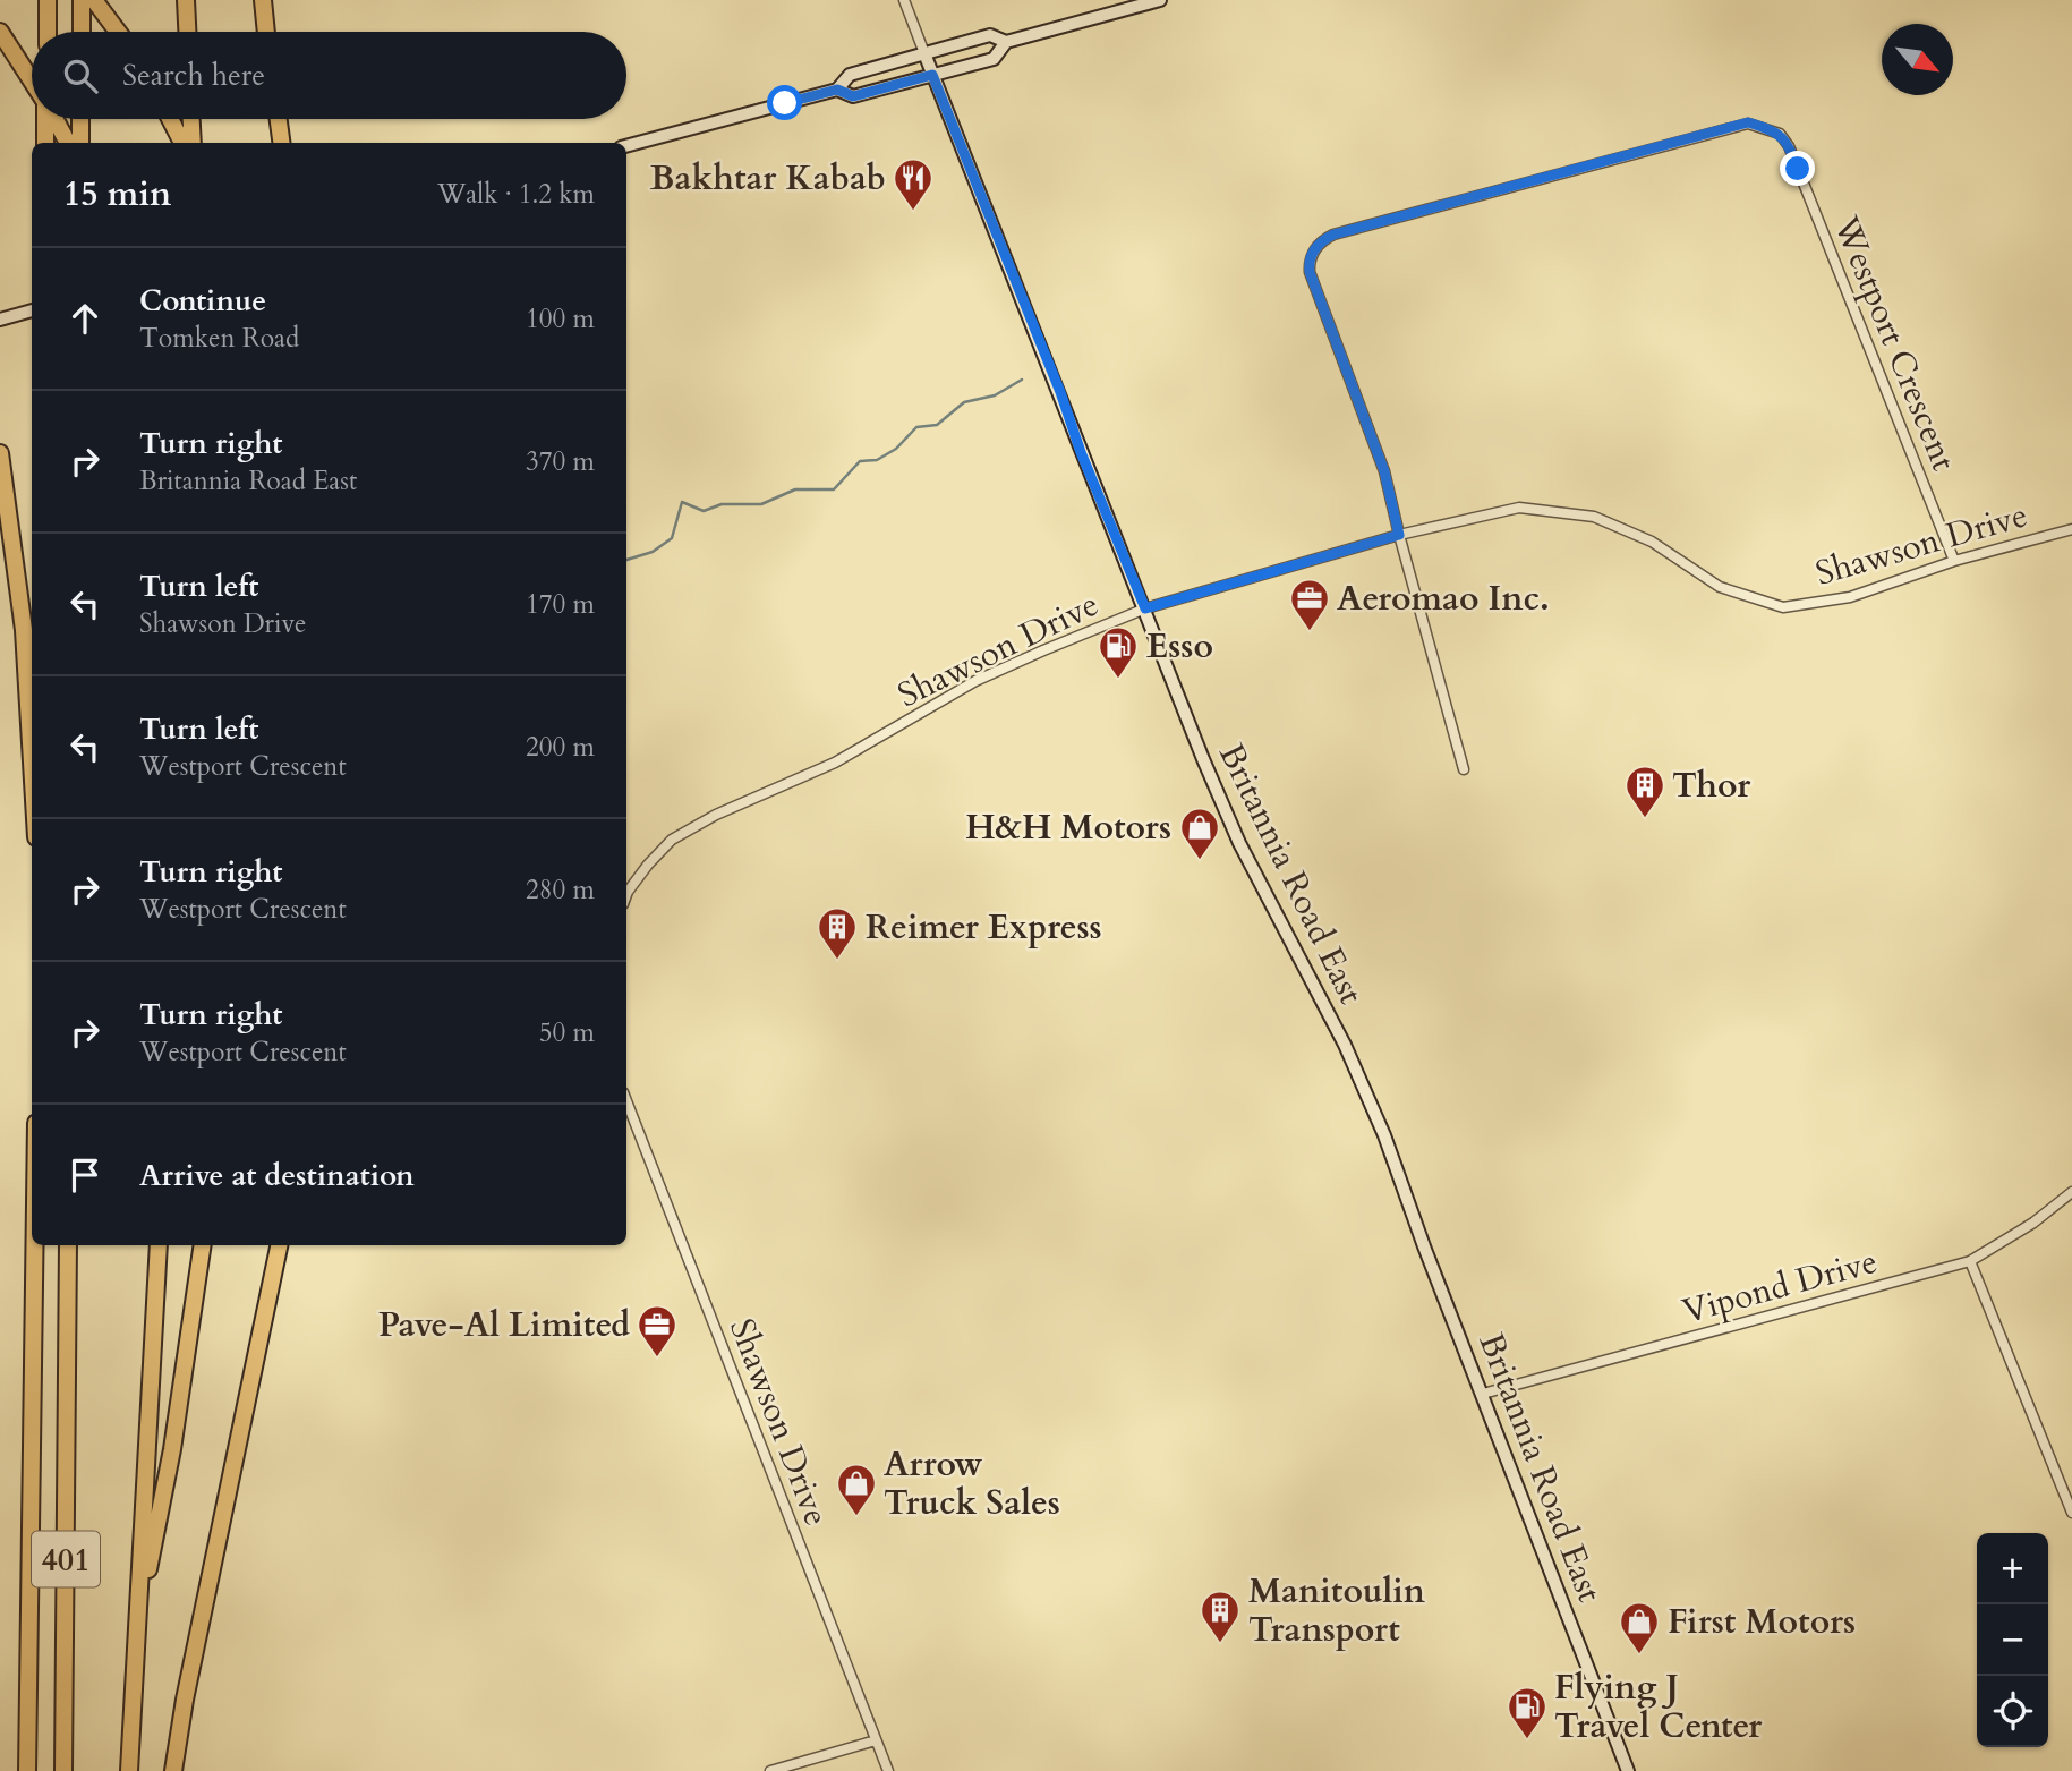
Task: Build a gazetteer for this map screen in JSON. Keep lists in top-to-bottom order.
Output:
{
  "streets": {
    "highway": ["401"],
    "street": [
      "Westport Crescent",
      "Shawson Drive",
      "Britannia Road East",
      "Vipond Drive"
    ]
  },
  "crossings": [
    ["Westport Crescent", "Shawson Drive"],
    ["Shawson Drive", "Britannia Road East"],
    ["Britannia Road East", "Vipond Drive"]
  ],
  "places": {
    "restaurant": ["Bakhtar Kabab"],
    "office": ["Aeromao Inc.", "Pave-Al Limited"],
    "fuel station": ["Esso", "Flying J Travel Center"],
    "building": ["Thor", "Reimer Express", "Manitoulin Transport"],
    "shop": ["H&H Motors", "Arrow Truck Sales", "First Motors"]
  },
  "north": "bottom right",
  "page": {
    "search": "Search here",
    "heading": ["15 min", "Walk · 1.2 km"],
    "list": [
      ["Continue", "Tomken Road", "100 m"],
      ["Turn right", "Britannia Road East", "370 m"],
      ["Turn left", "Shawson Drive", "170 m"],
      ["Turn left", "Westport Crescent", "200 m"],
      ["Turn right", "Westport Crescent", "280 m"],
      ["Turn right", "Westport Crescent", "50 m"],
      "Arrive at destination"
    ],
    "map_buttons": ["+", "−"]
  }
}
